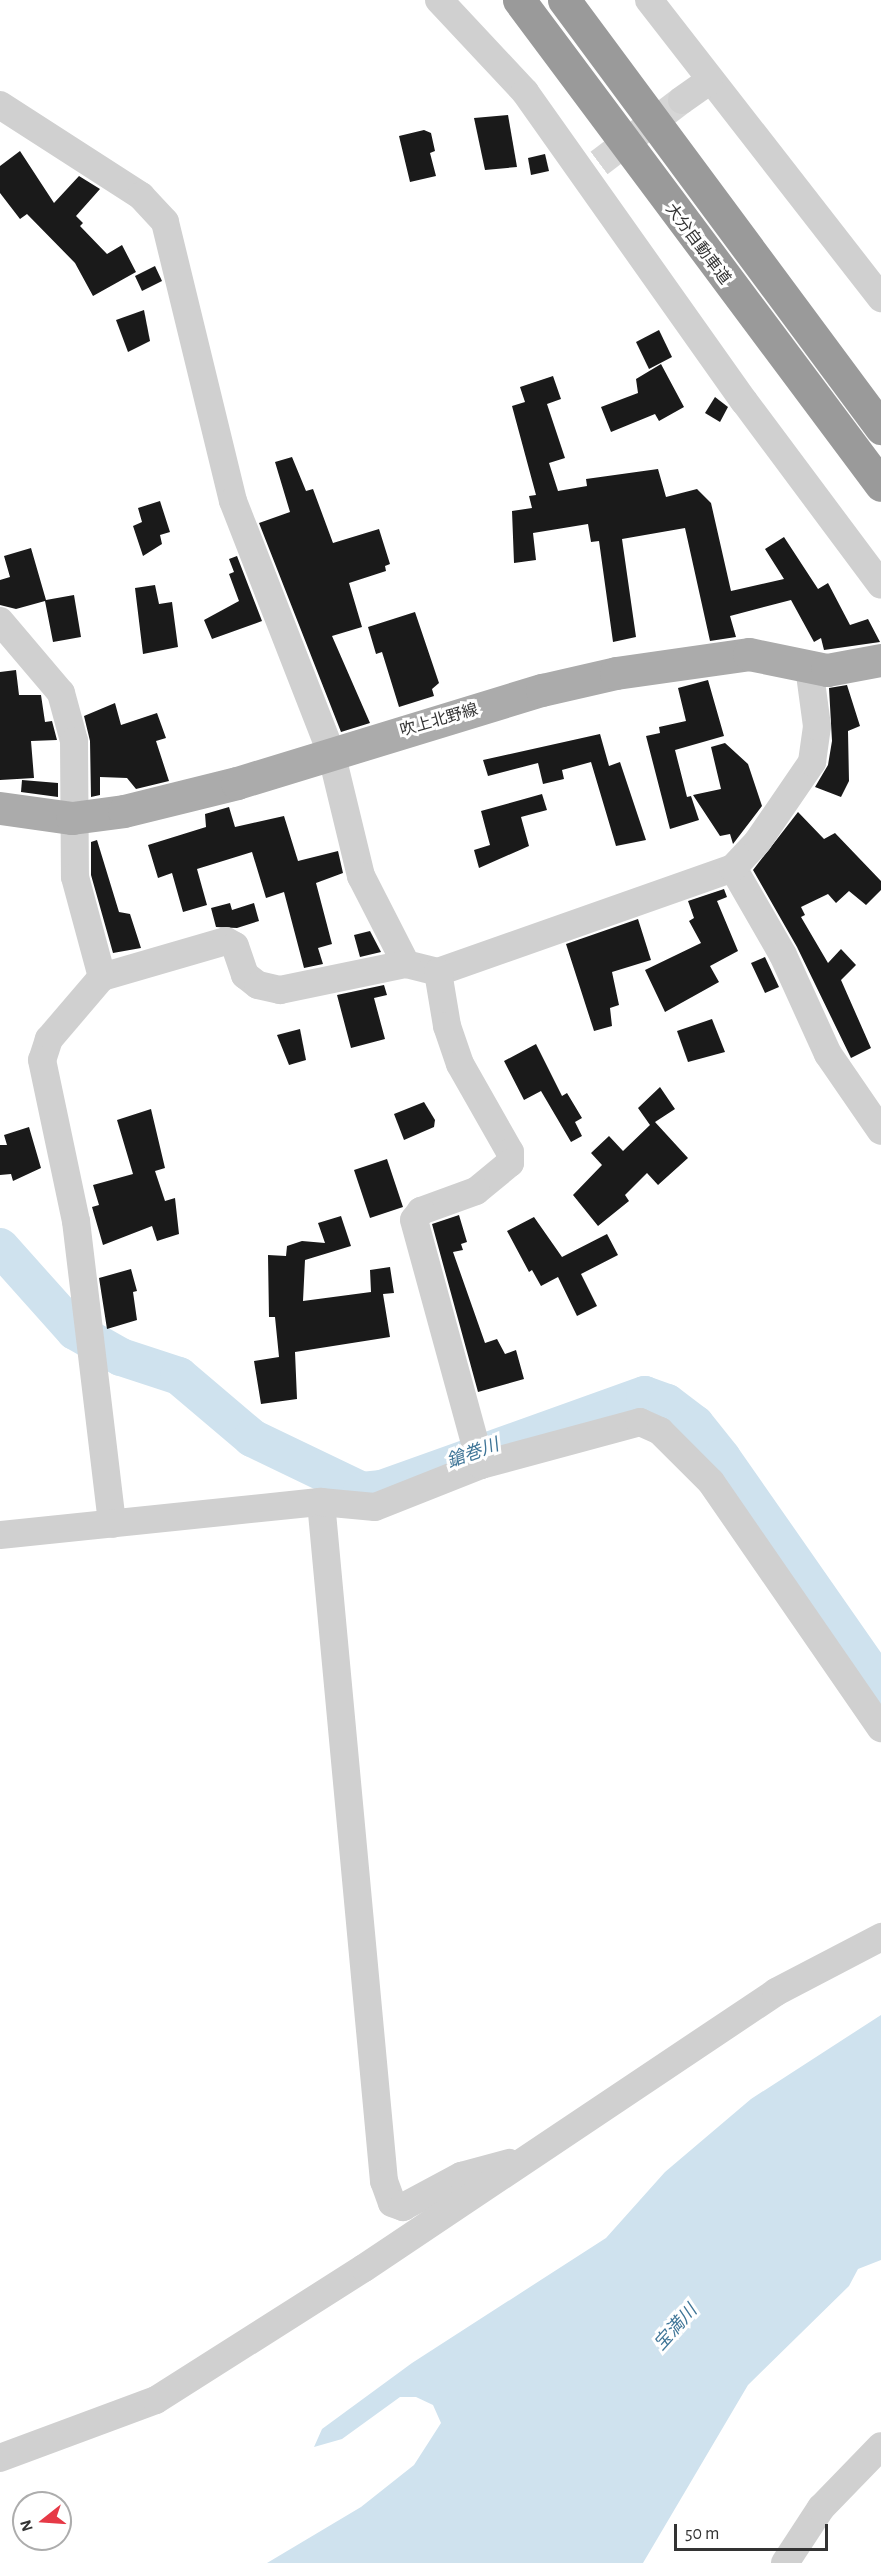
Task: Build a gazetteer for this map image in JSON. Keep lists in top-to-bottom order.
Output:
{
  "streets": {
    "highway": ["大分自動車道"],
    "main road": ["吹上北野線"]
  },
  "water": ["鎗巻川", "宝満川"],
  "scale_bar": "50 m",
  "north": "left"
}
